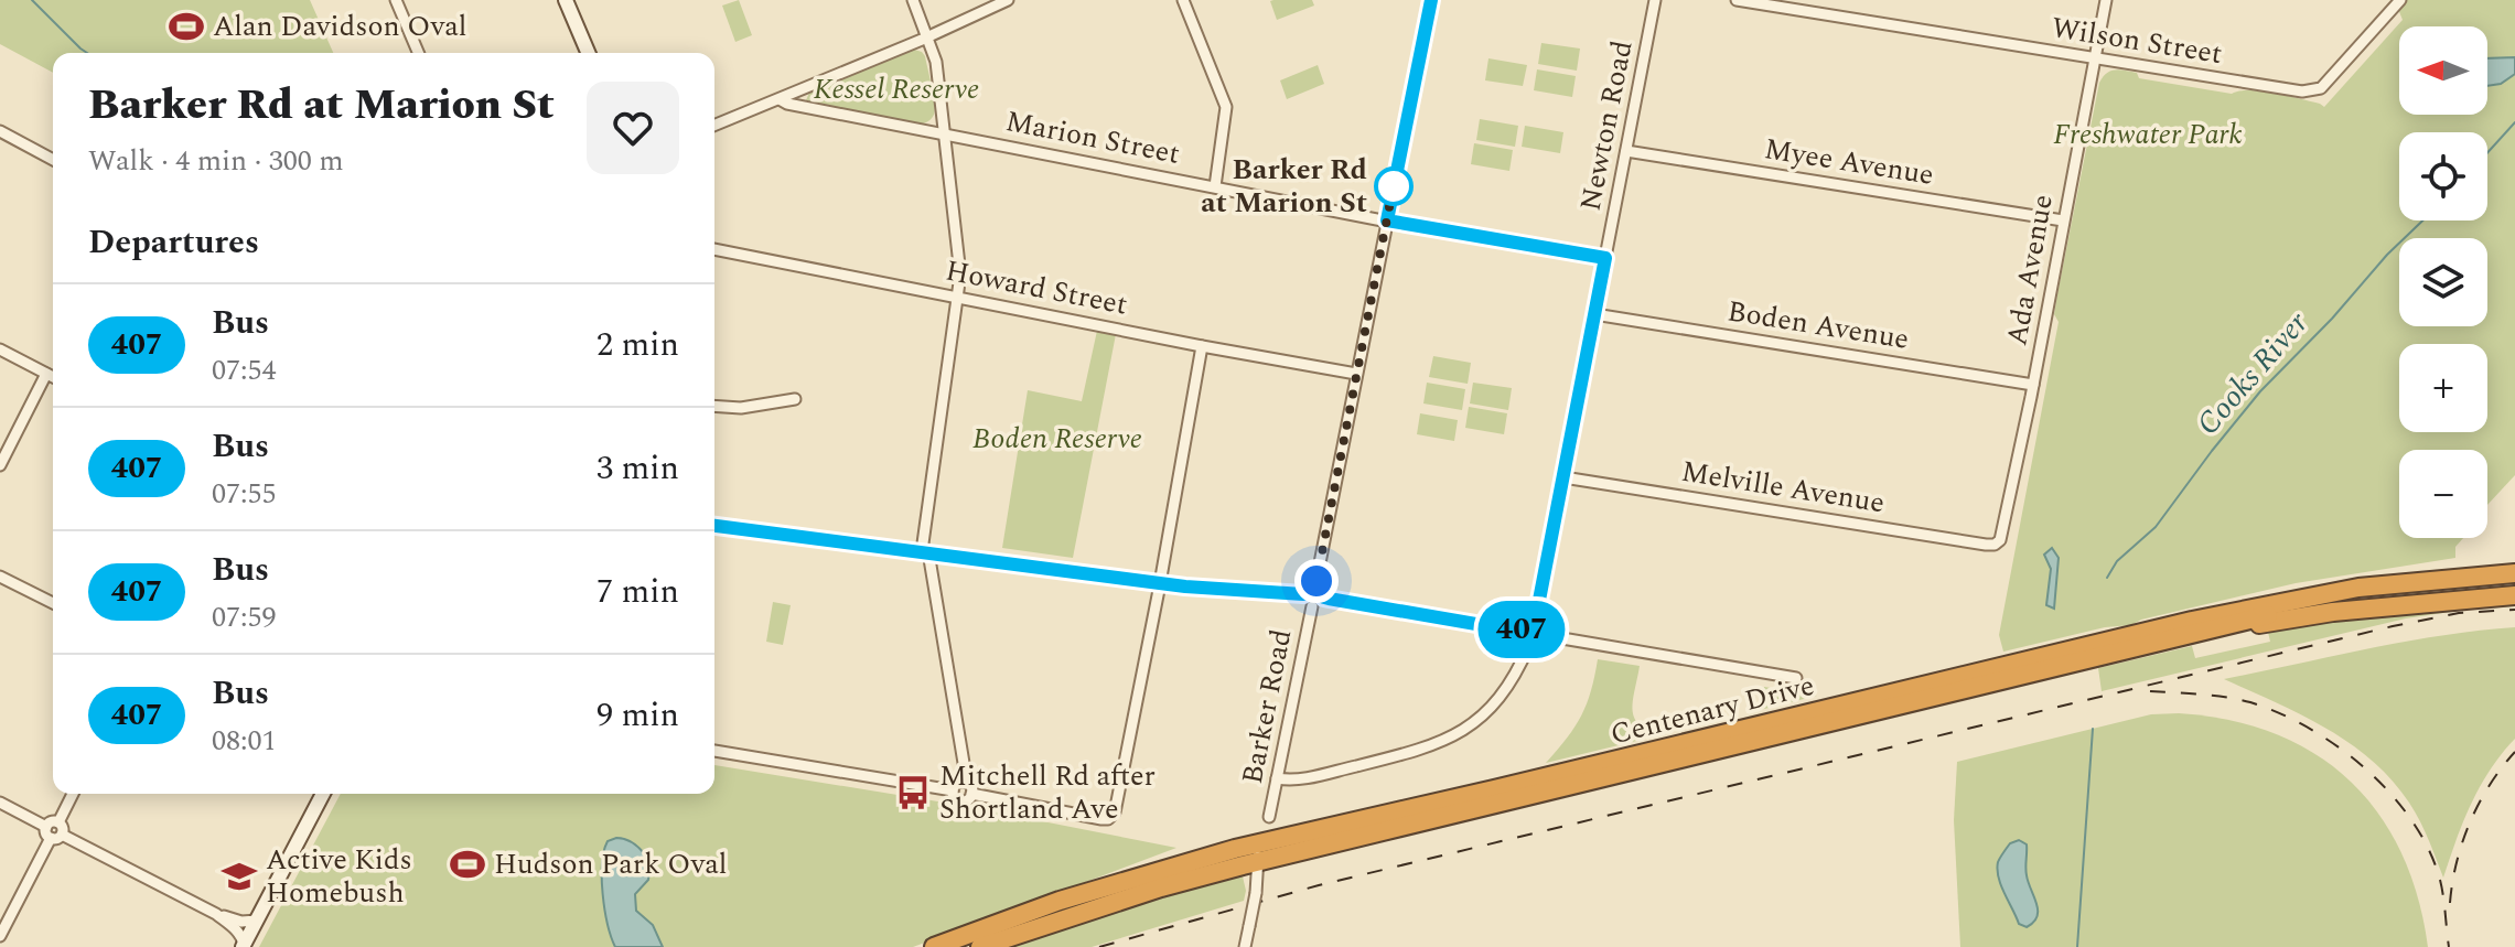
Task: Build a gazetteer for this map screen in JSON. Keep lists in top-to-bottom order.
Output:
{
  "streets": {
    "highway": ["Centenary Drive"],
    "street": [
      "Wilson Street",
      "Newton Road",
      "Marion Street",
      "Myee Avenue",
      "Ada Avenue",
      "Howard Street",
      "Boden Avenue",
      "Melville Avenue",
      "Barker Road"
    ]
  },
  "crossings": [
    ["Wilson Street", "Ada Avenue"],
    ["Newton Road", "Marion Street"],
    ["Newton Road", "Myee Avenue"],
    ["Newton Road", "Boden Avenue"],
    ["Newton Road", "Melville Avenue"],
    ["Myee Avenue", "Ada Avenue"],
    ["Ada Avenue", "Boden Avenue"],
    ["Ada Avenue", "Melville Avenue"]
  ],
  "water": ["Cooks River"],
  "parks": ["Kessel Reserve", "Freshwater Park", "Boden Reserve"],
  "places": {
    "sports": ["Alan Davidson Oval", "Hudson Park Oval"],
    "other": ["Barker Rd at Marion St"],
    "bus stop": ["Mitchell Rd after Shortland Ave"],
    "school or university": ["Active Kids Homebush"]
  },
  "lines": ["bus line 407"],
  "north": "left",
  "page": {
    "on_map": "407",
    "map_buttons": ["+", "−"],
    "heading": [
      ["Barker Rd at Marion St", "Walk · 4 min · 300 m"],
      "Departures"
    ],
    "list": [
      {
        "mark": "407",
        "name": "Bus",
        "note": "07:54",
        "value": "2 min"
      },
      {
        "mark": "407",
        "name": "Bus",
        "note": "07:55",
        "value": "3 min"
      },
      {
        "mark": "407",
        "name": "Bus",
        "note": "07:59",
        "value": "7 min"
      },
      {
        "mark": "407",
        "name": "Bus",
        "note": "08:01",
        "value": "9 min"
      }
    ]
  }
}
